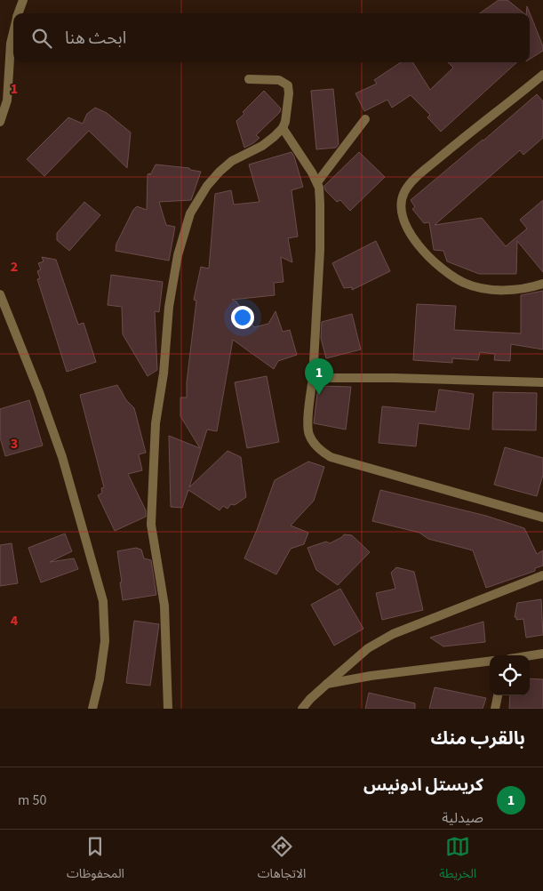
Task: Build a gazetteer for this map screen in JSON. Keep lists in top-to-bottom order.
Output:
{
  "page": {
    "search": "ابحث هنا",
    "pins": "1",
    "heading": "بالقرب منك",
    "list": [
      {
        "mark": "1",
        "name": "كريستل ادونيس",
        "note": "صيدلية",
        "value": "50 m"
      }
    ],
    "nav": ["الخريطة", "الاتجاهات", "المحفوظات"]
  },
  "grid": {
    "rows": [
      "1",
      "2",
      "3",
      "4"
    ]
  }
}
